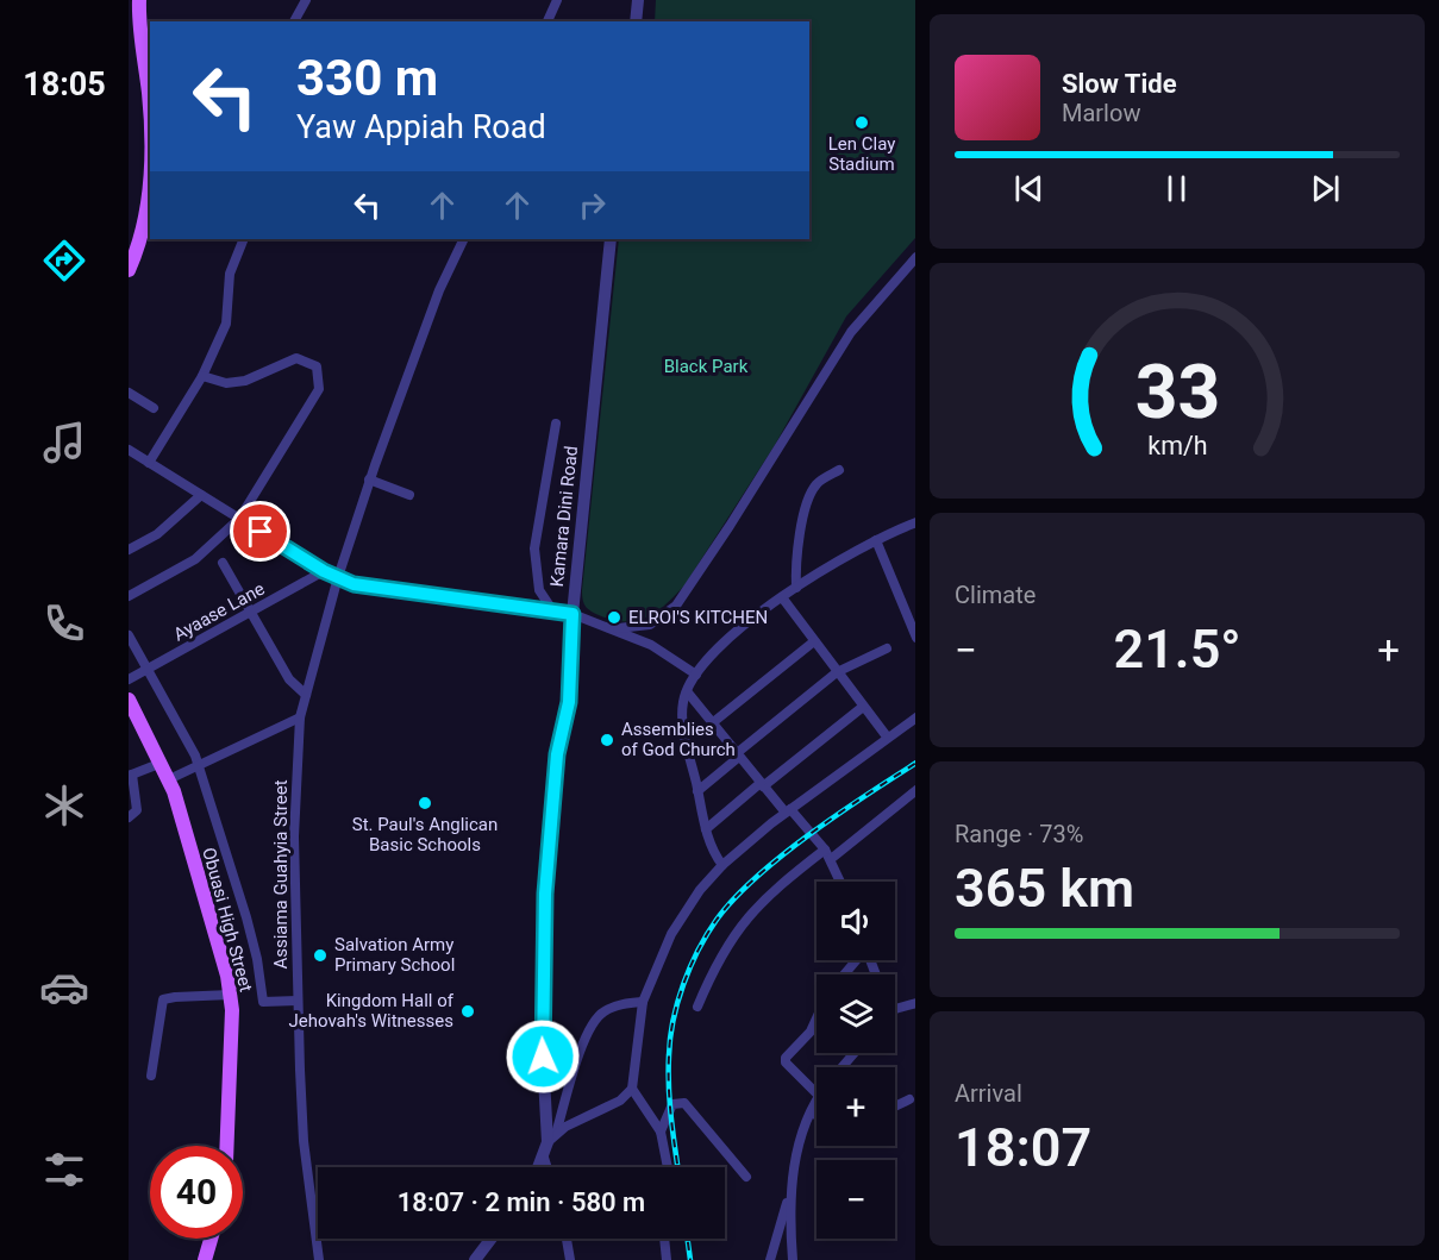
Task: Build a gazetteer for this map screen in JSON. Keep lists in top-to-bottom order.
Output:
{
  "streets": {
    "main road": ["Obuasi High Street"],
    "street": ["Kamara Dini Road", "Ayaase Lane", "Assiama Guahyia Street"]
  },
  "parks": ["Black Park"],
  "places": [
    "Len Clay Stadium",
    "ELROI'S KITCHEN",
    "Assemblies of God Church",
    "St. Paul's Anglican Basic Schools",
    "Salvation Army Primary School",
    "Kingdom Hall of Jehovah's Witnesses"
  ],
  "page": {
    "tabs": "18:05",
    "turn": ["330 m", "Yaw Appiah Road"],
    "song": ["Slow Tide", "Marlow"],
    "tile": [
      "Climate",
      ["Range · 73%", "365 km"],
      ["Arrival", "18:07"]
    ],
    "heat": ["−", "21.5°", "+"],
    "map_buttons": ["+", "−"],
    "limit": "40",
    "trip": "18:07 · 2 min · 580 m",
    "gauge": ["33", "km/h"]
  }
}
